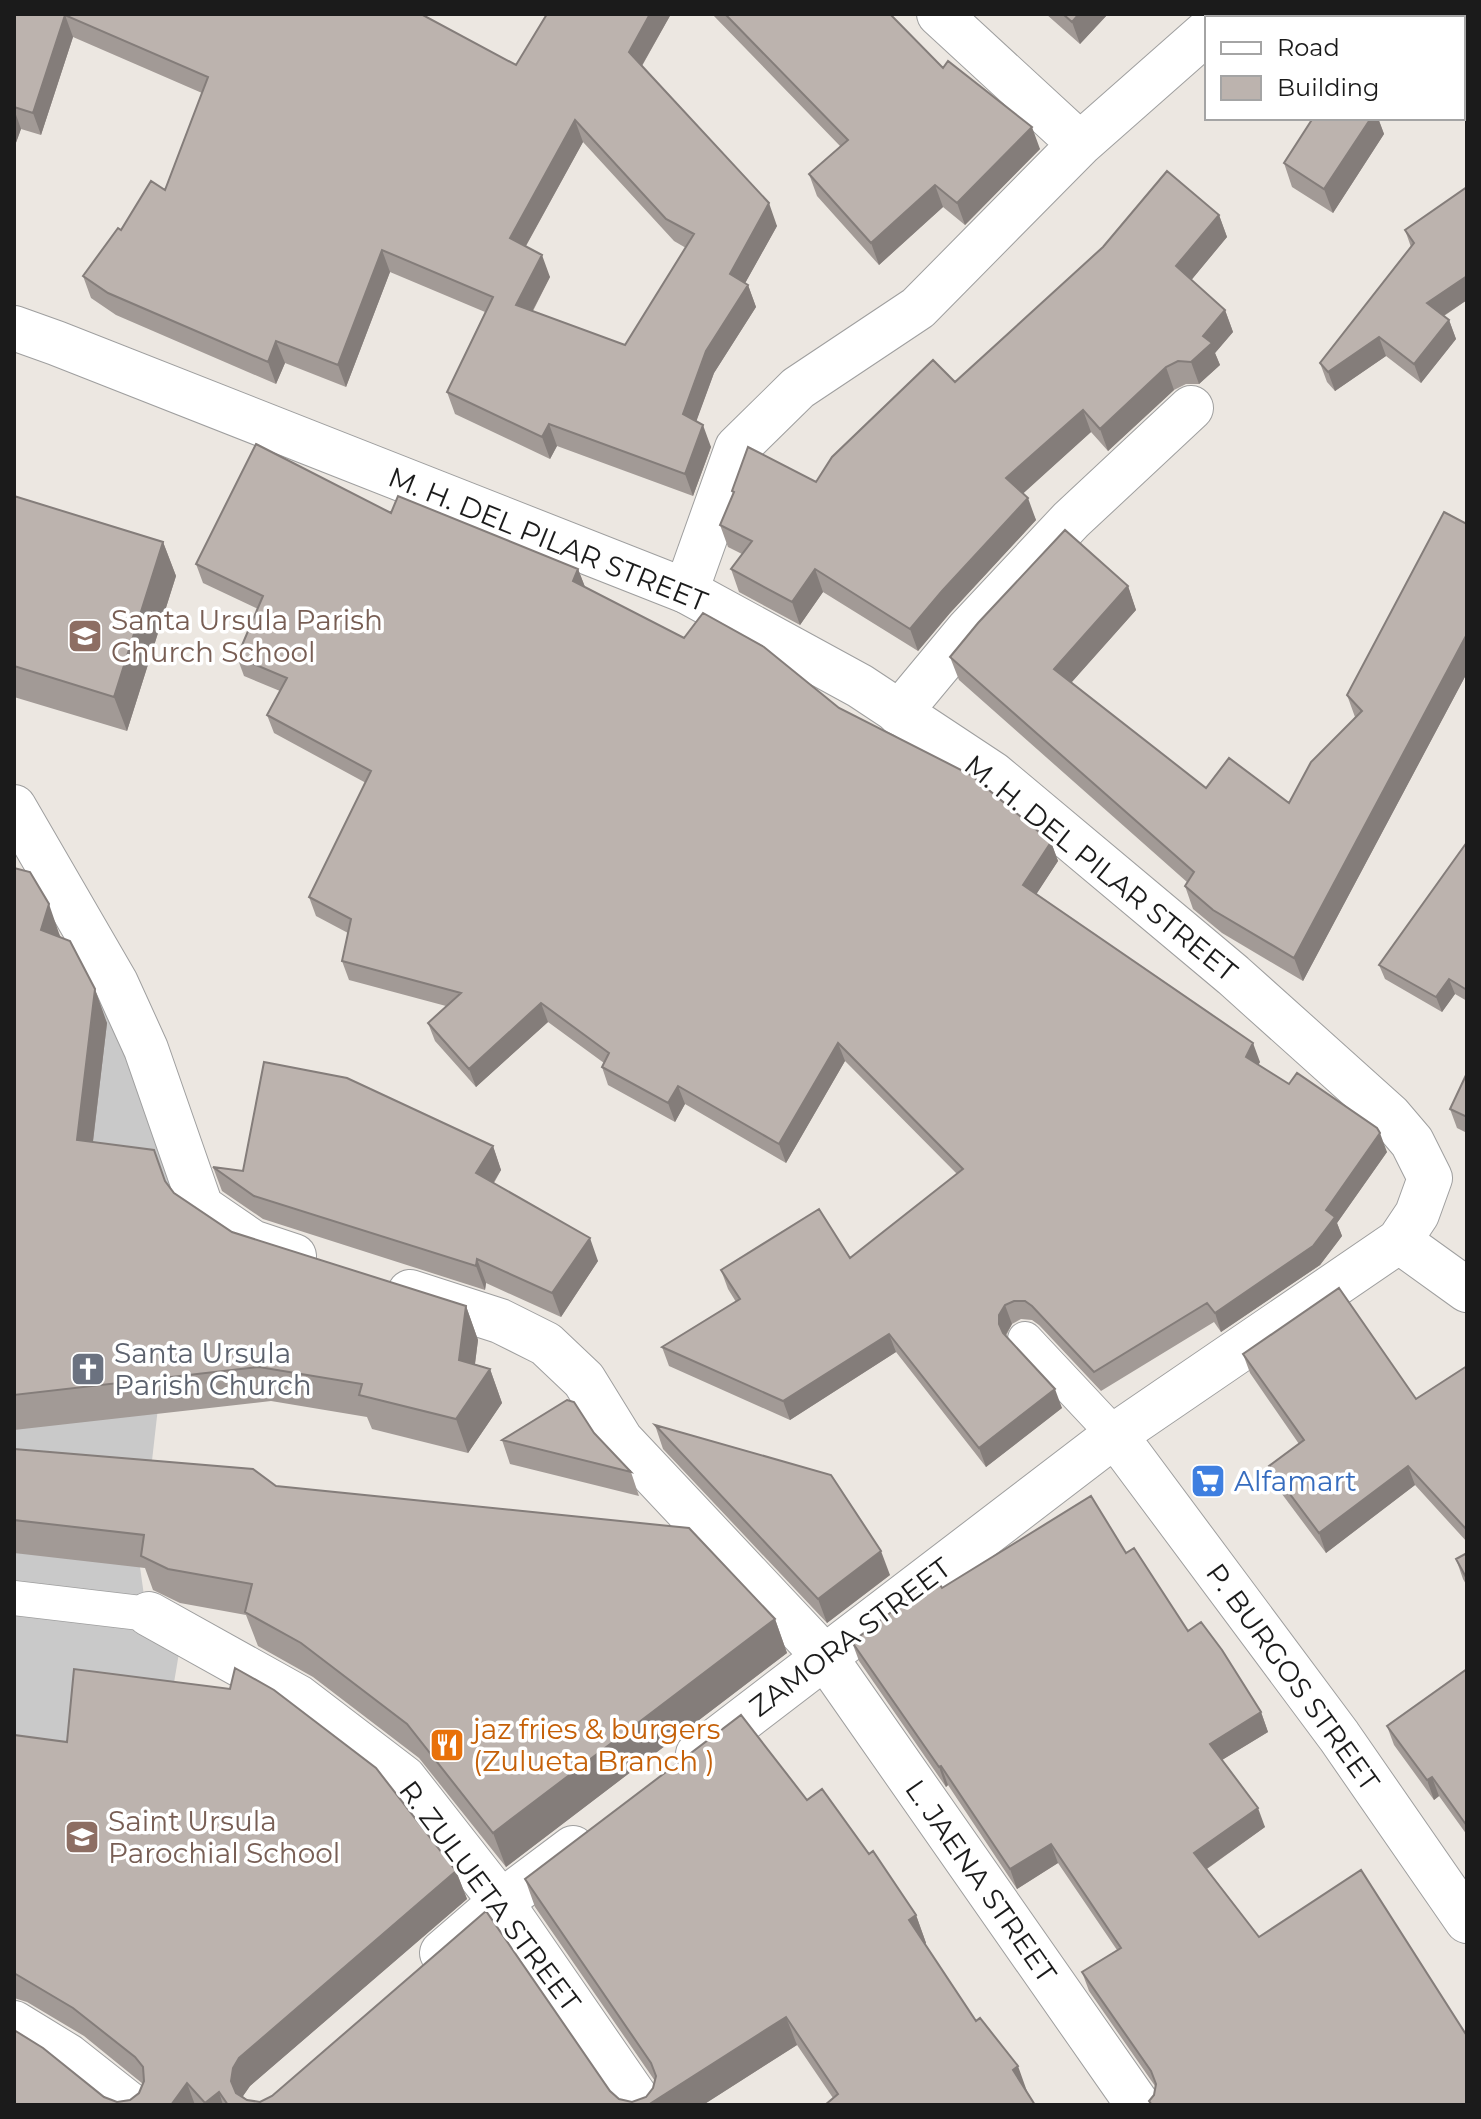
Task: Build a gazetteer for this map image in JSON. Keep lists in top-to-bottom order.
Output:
{
  "streets": {
    "street": [
      "M. H. DEL PILAR STREET",
      "ZAMORA STREET",
      "P. BURGOS STREET",
      "L. JAENA STREET",
      "R. ZULUETA STREET"
    ]
  },
  "crossings": [
    ["M. H. DEL PILAR STREET", "ZAMORA STREET"],
    ["ZAMORA STREET", "P. BURGOS STREET"],
    ["ZAMORA STREET", "L. JAENA STREET"]
  ],
  "places": {
    "school or university": ["Santa Ursula Parish Church School", "Saint Ursula Parochial School"],
    "church": ["Santa Ursula Parish Church"],
    "supermarket": ["Alfamart"],
    "restaurant": ["jaz fries & burgers (Zulueta Branch )"]
  },
  "legend": ["Road", "Building"]
}
